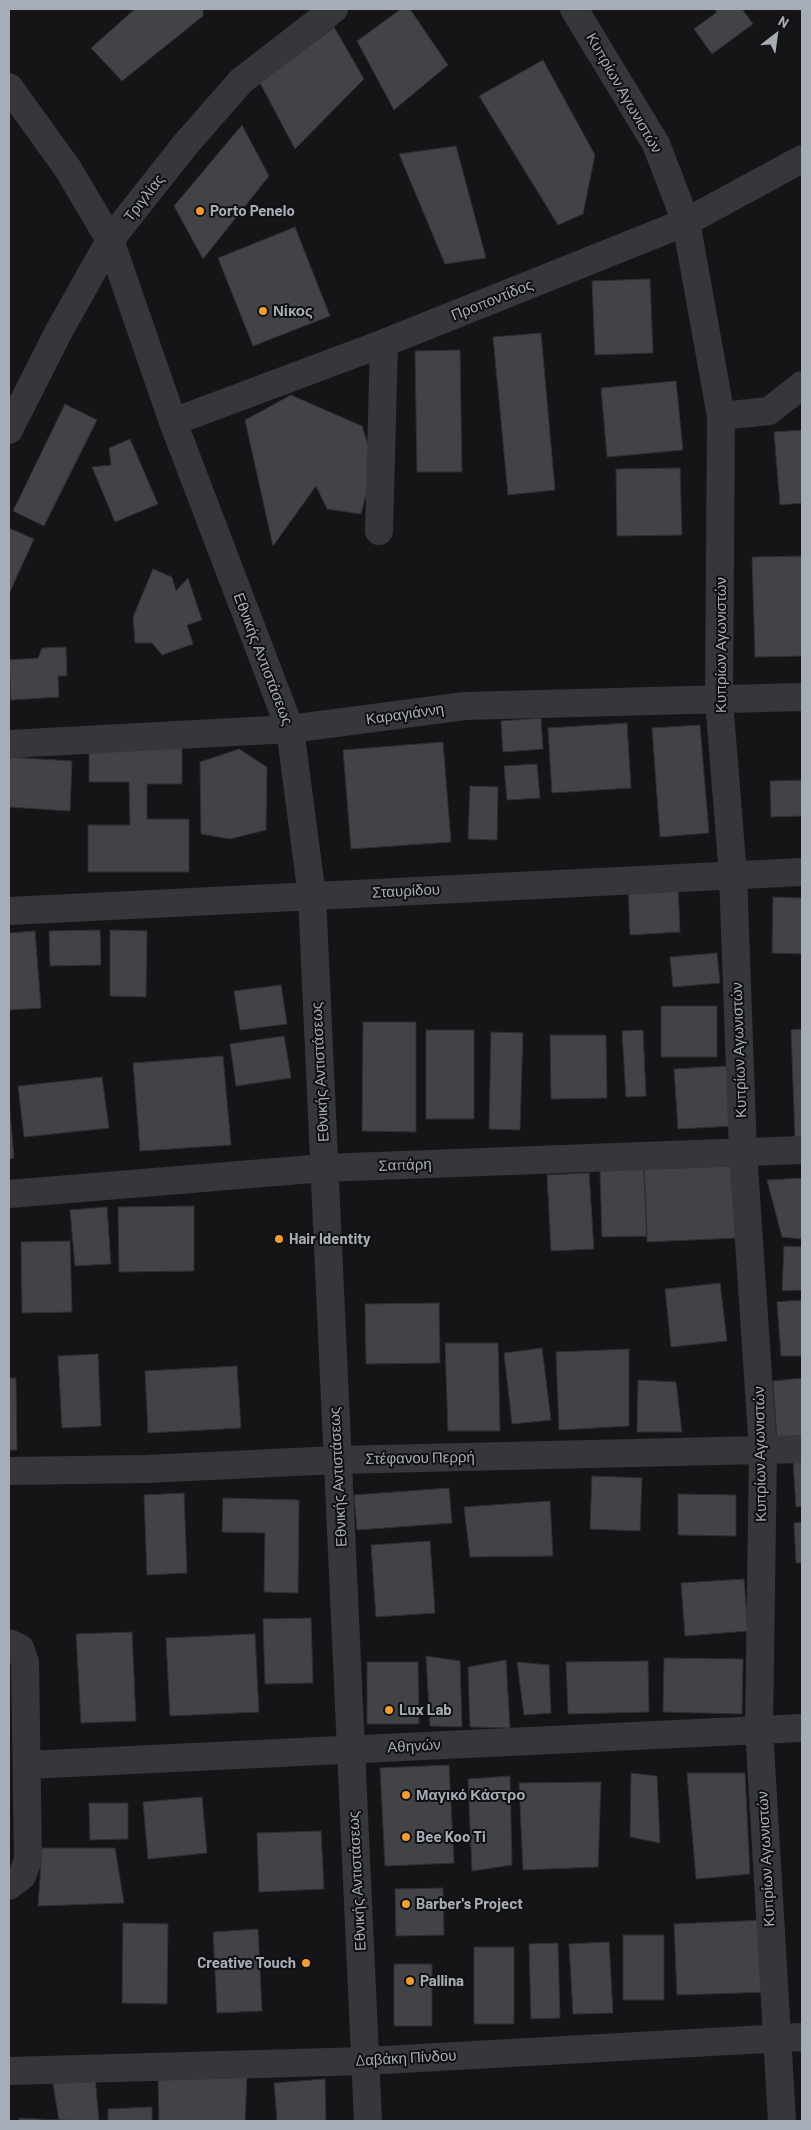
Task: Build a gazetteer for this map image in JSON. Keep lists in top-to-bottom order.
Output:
{
  "streets": {
    "street": [
      "Κυπρίων Αγωνιστών",
      "Τριγλίας",
      "Προποντίδος",
      "Εθνικής Αντιστάσεως",
      "Καραγιάννη",
      "Σταυρίδου",
      "Σαπάρη",
      "Στέφανου Περρή",
      "Αθηνών",
      "Δαβάκη Πίνδου"
    ]
  },
  "crossings": [
    ["Κυπρίων Αγωνιστών", "Προποντίδος"],
    ["Κυπρίων Αγωνιστών", "Καραγιάννη"],
    ["Κυπρίων Αγωνιστών", "Σταυρίδου"],
    ["Κυπρίων Αγωνιστών", "Σαπάρη"],
    ["Κυπρίων Αγωνιστών", "Στέφανου Περρή"],
    ["Κυπρίων Αγωνιστών", "Αθηνών"],
    ["Κυπρίων Αγωνιστών", "Δαβάκη Πίνδου"],
    ["Τριγλίας", "Εθνικής Αντιστάσεως"],
    ["Προποντίδος", "Εθνικής Αντιστάσεως"],
    ["Εθνικής Αντιστάσεως", "Καραγιάννη"],
    ["Εθνικής Αντιστάσεως", "Σταυρίδου"],
    ["Εθνικής Αντιστάσεως", "Σαπάρη"],
    ["Εθνικής Αντιστάσεως", "Στέφανου Περρή"],
    ["Εθνικής Αντιστάσεως", "Αθηνών"],
    ["Εθνικής Αντιστάσεως", "Δαβάκη Πίνδου"]
  ],
  "places": [
    "Porto Penelo",
    "Νίκος",
    "Hair Identity",
    "Lux Lab",
    "Μαγικό Κάστρο",
    "Bee Koo Ti",
    "Barber's Project",
    "Creative Touch",
    "Pallina"
  ],
  "north": "top right"
}
